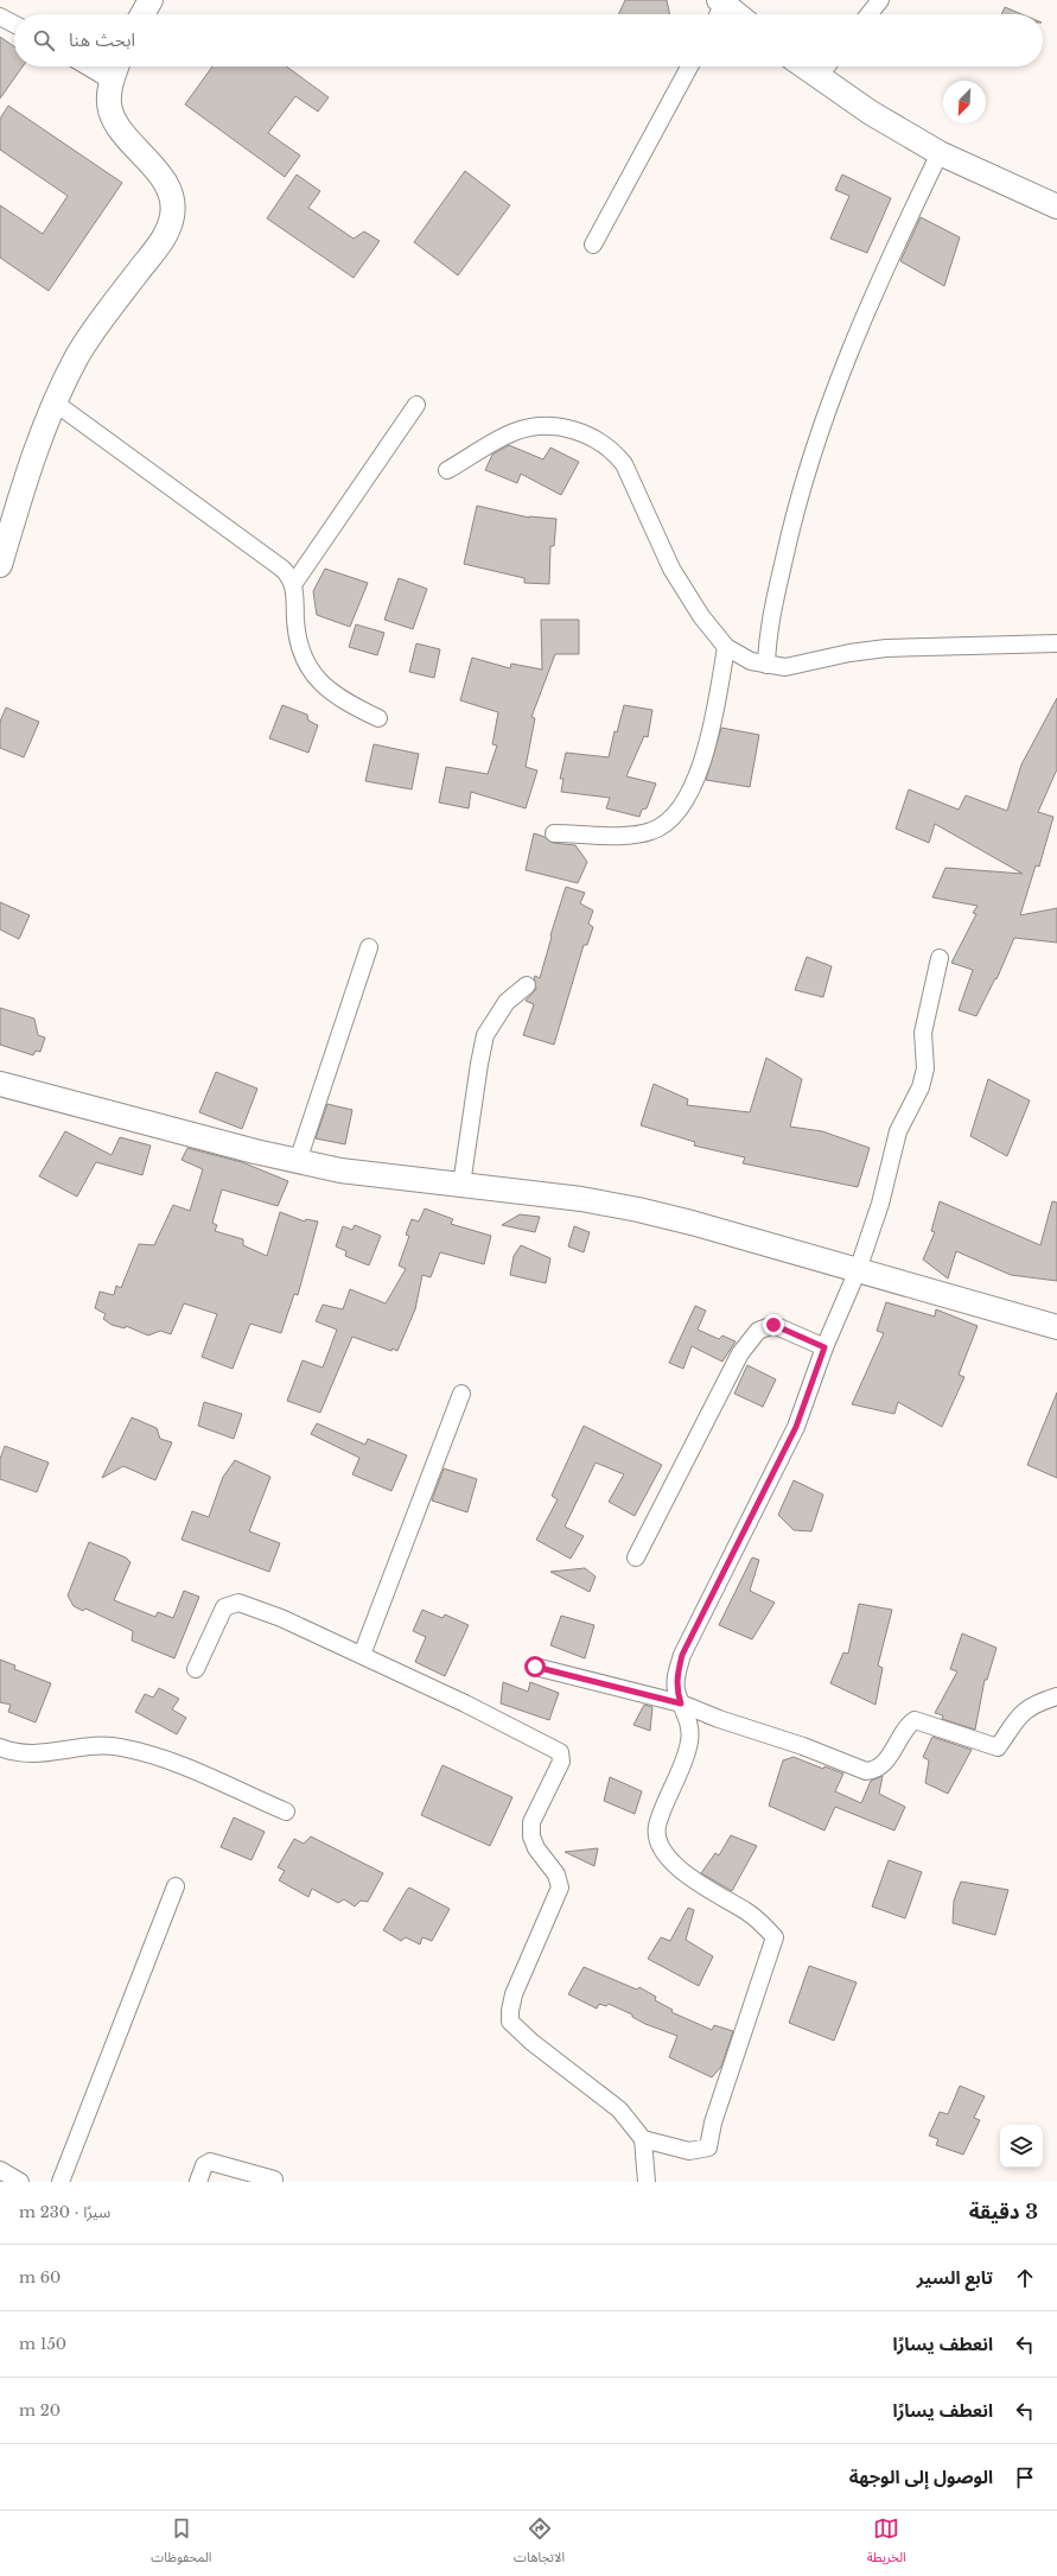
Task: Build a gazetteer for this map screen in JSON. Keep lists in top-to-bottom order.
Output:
{
  "north": "bottom left",
  "page": {
    "search": "ابحث هنا",
    "heading": ["3 دقيقة", "سيرًا · 230 m"],
    "list": [
      ["تابع السير", "60 m"],
      ["انعطف يسارًا", "150 m"],
      ["انعطف يسارًا", "20 m"],
      "الوصول إلى الوجهة"
    ],
    "nav": ["الخريطة", "الاتجاهات", "المحفوظات"]
  }
}
